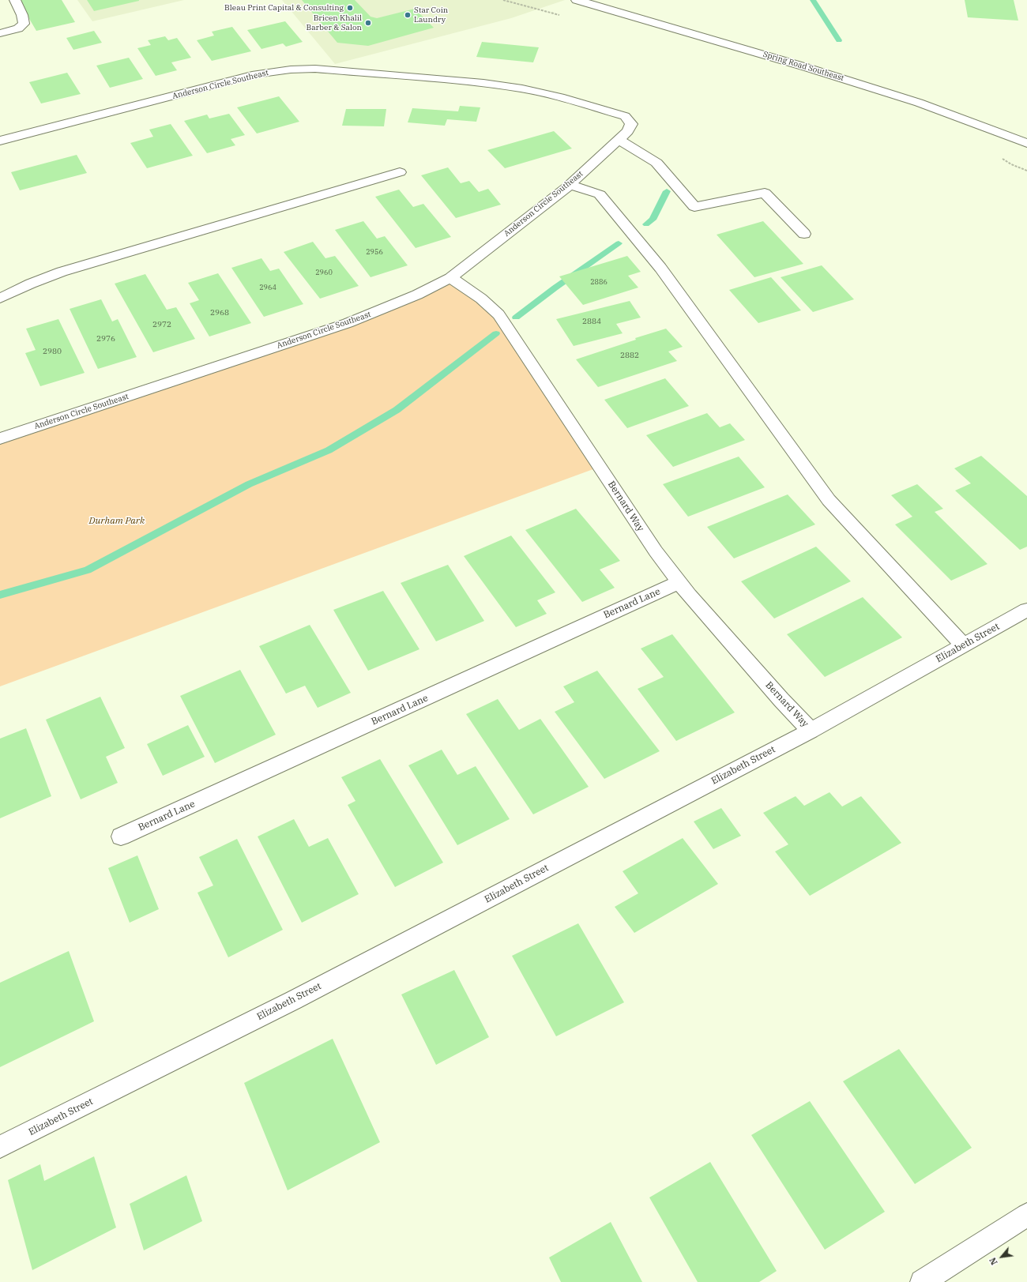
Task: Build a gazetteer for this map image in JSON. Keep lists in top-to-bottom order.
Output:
{
  "streets": {
    "street": [
      "Spring Road Southeast",
      "Anderson Circle Southeast",
      "Bernard Way",
      "Bernard Lane",
      "Elizabeth Street"
    ]
  },
  "crossings": [
    ["Anderson Circle Southeast", "Bernard Way"],
    ["Bernard Way", "Bernard Lane"],
    ["Bernard Way", "Elizabeth Street"]
  ],
  "parks": ["Durham Park"],
  "places": ["Bleau Print Capital & Consulting", "Star Coin Laundry", "Bricen Khalil Barber & Salon"],
  "house_numbers": [
    "2956",
    "2960",
    "2886",
    "2964",
    "2968",
    "2884",
    "2972",
    "2976",
    "2980",
    "2882"
  ],
  "north": "bottom left"
}
